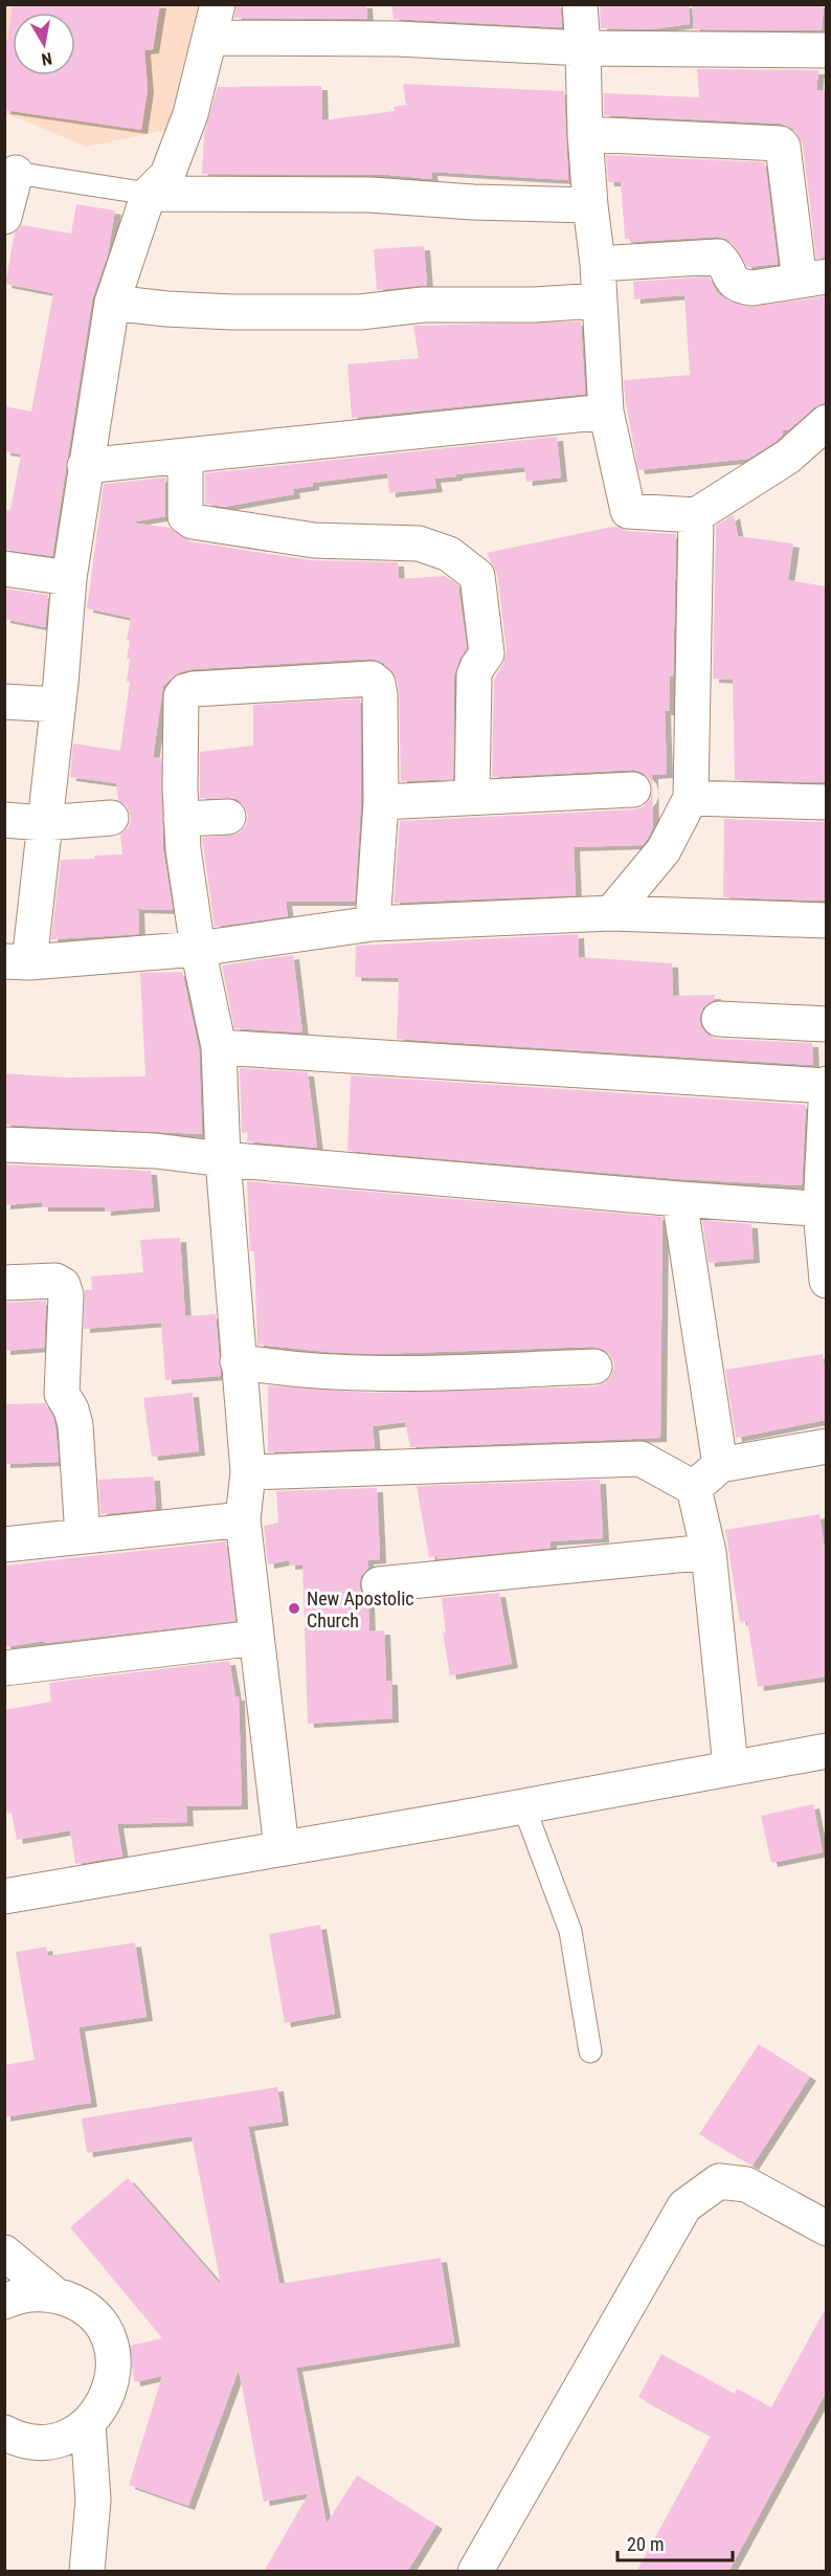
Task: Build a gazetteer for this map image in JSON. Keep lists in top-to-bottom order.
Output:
{
  "places": ["New Apostolic Church"],
  "scale_bar": "20 m",
  "north": "bottom"
}
